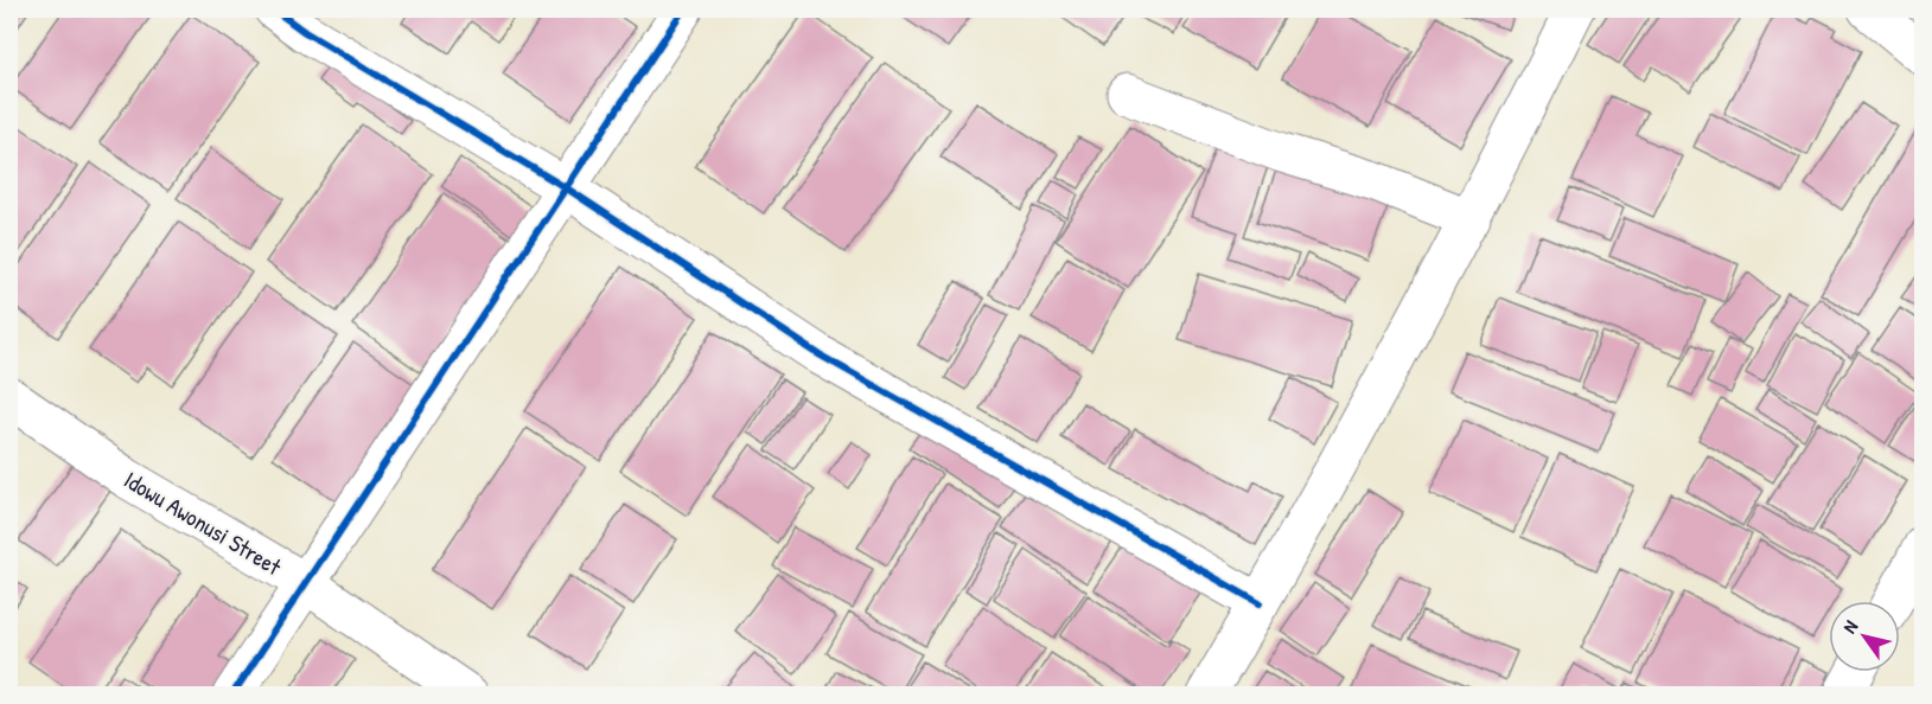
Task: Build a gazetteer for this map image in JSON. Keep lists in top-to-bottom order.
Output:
{
  "streets": {
    "street": ["Idowu Awonusi Street"]
  },
  "north": "top left"
}
